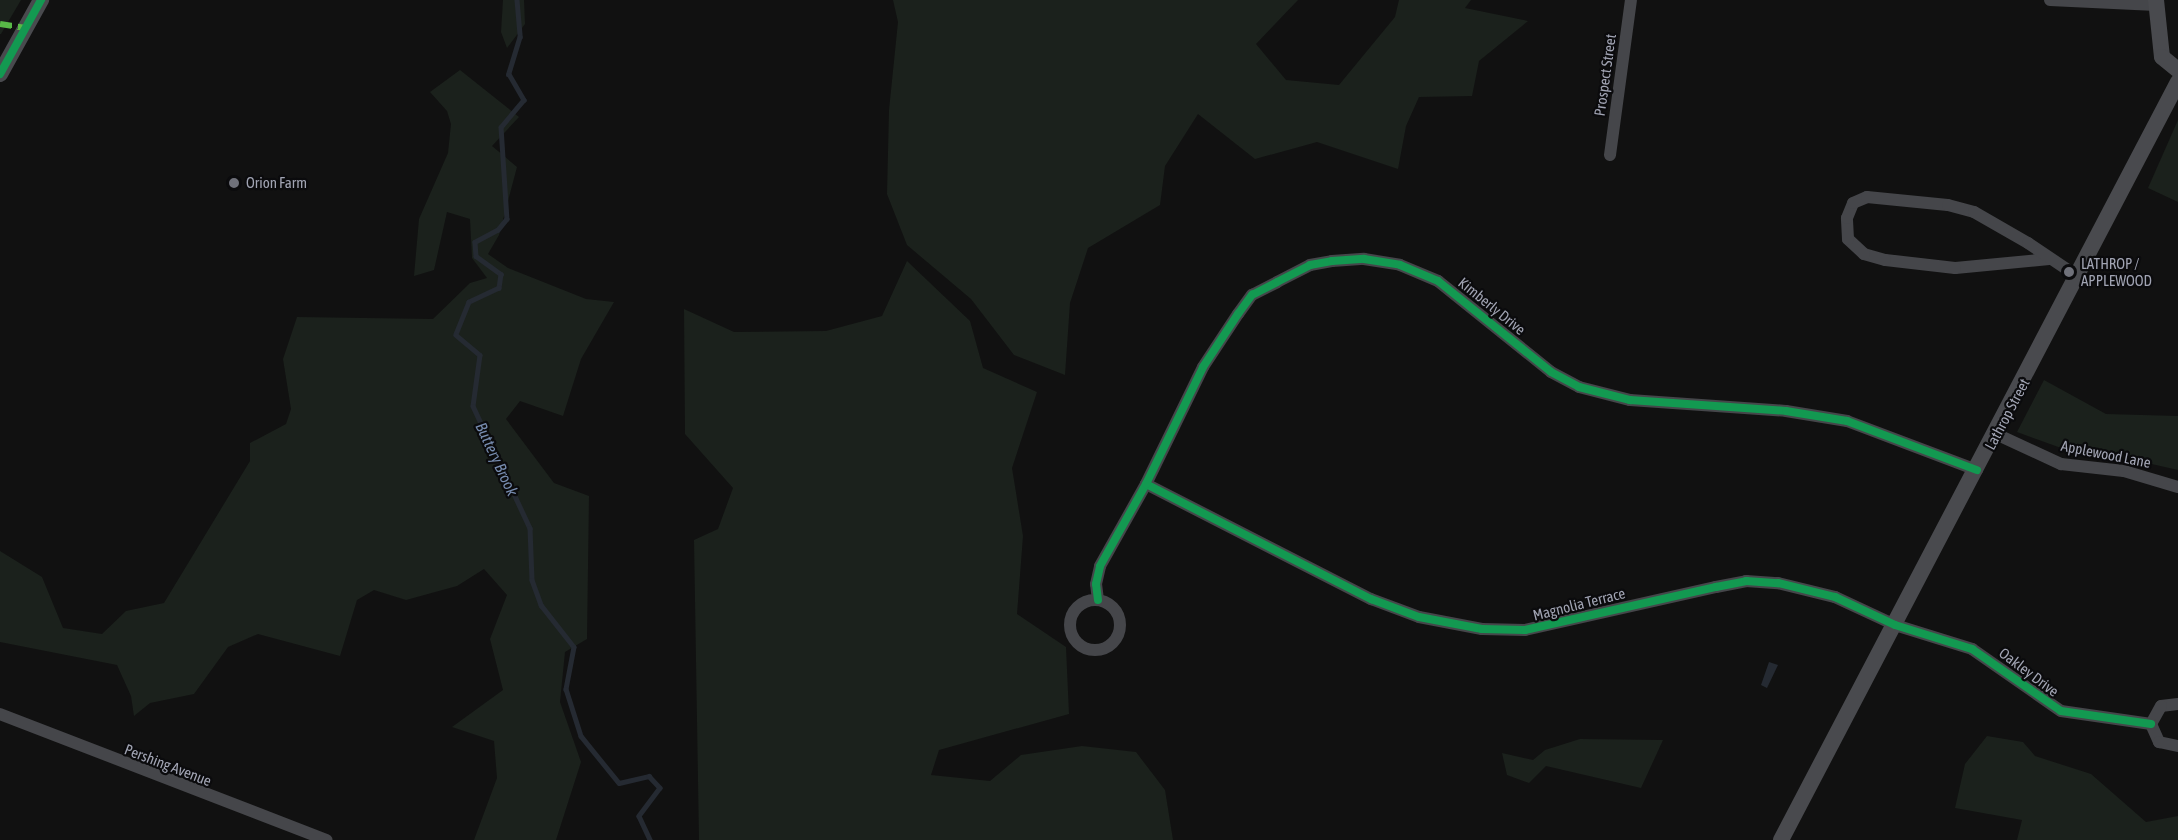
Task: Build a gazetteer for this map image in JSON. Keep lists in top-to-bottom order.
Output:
{
  "streets": {
    "street": [
      "Prospect Street",
      "Kimberly Drive",
      "Lathrop Street",
      "Applewood Lane",
      "Magnolia Terrace",
      "Oakley Drive",
      "Pershing Avenue"
    ]
  },
  "crossings": [
    ["Kimberly Drive", "Lathrop Street"],
    ["Kimberly Drive", "Magnolia Terrace"],
    ["Lathrop Street", "Applewood Lane"],
    ["Lathrop Street", "Magnolia Terrace"],
    ["Lathrop Street", "Oakley Drive"],
    ["Magnolia Terrace", "Oakley Drive"]
  ],
  "water": ["Buttery Brook"],
  "places": ["Orion Farm", "LATHROP / APPLEWOOD"]
}
